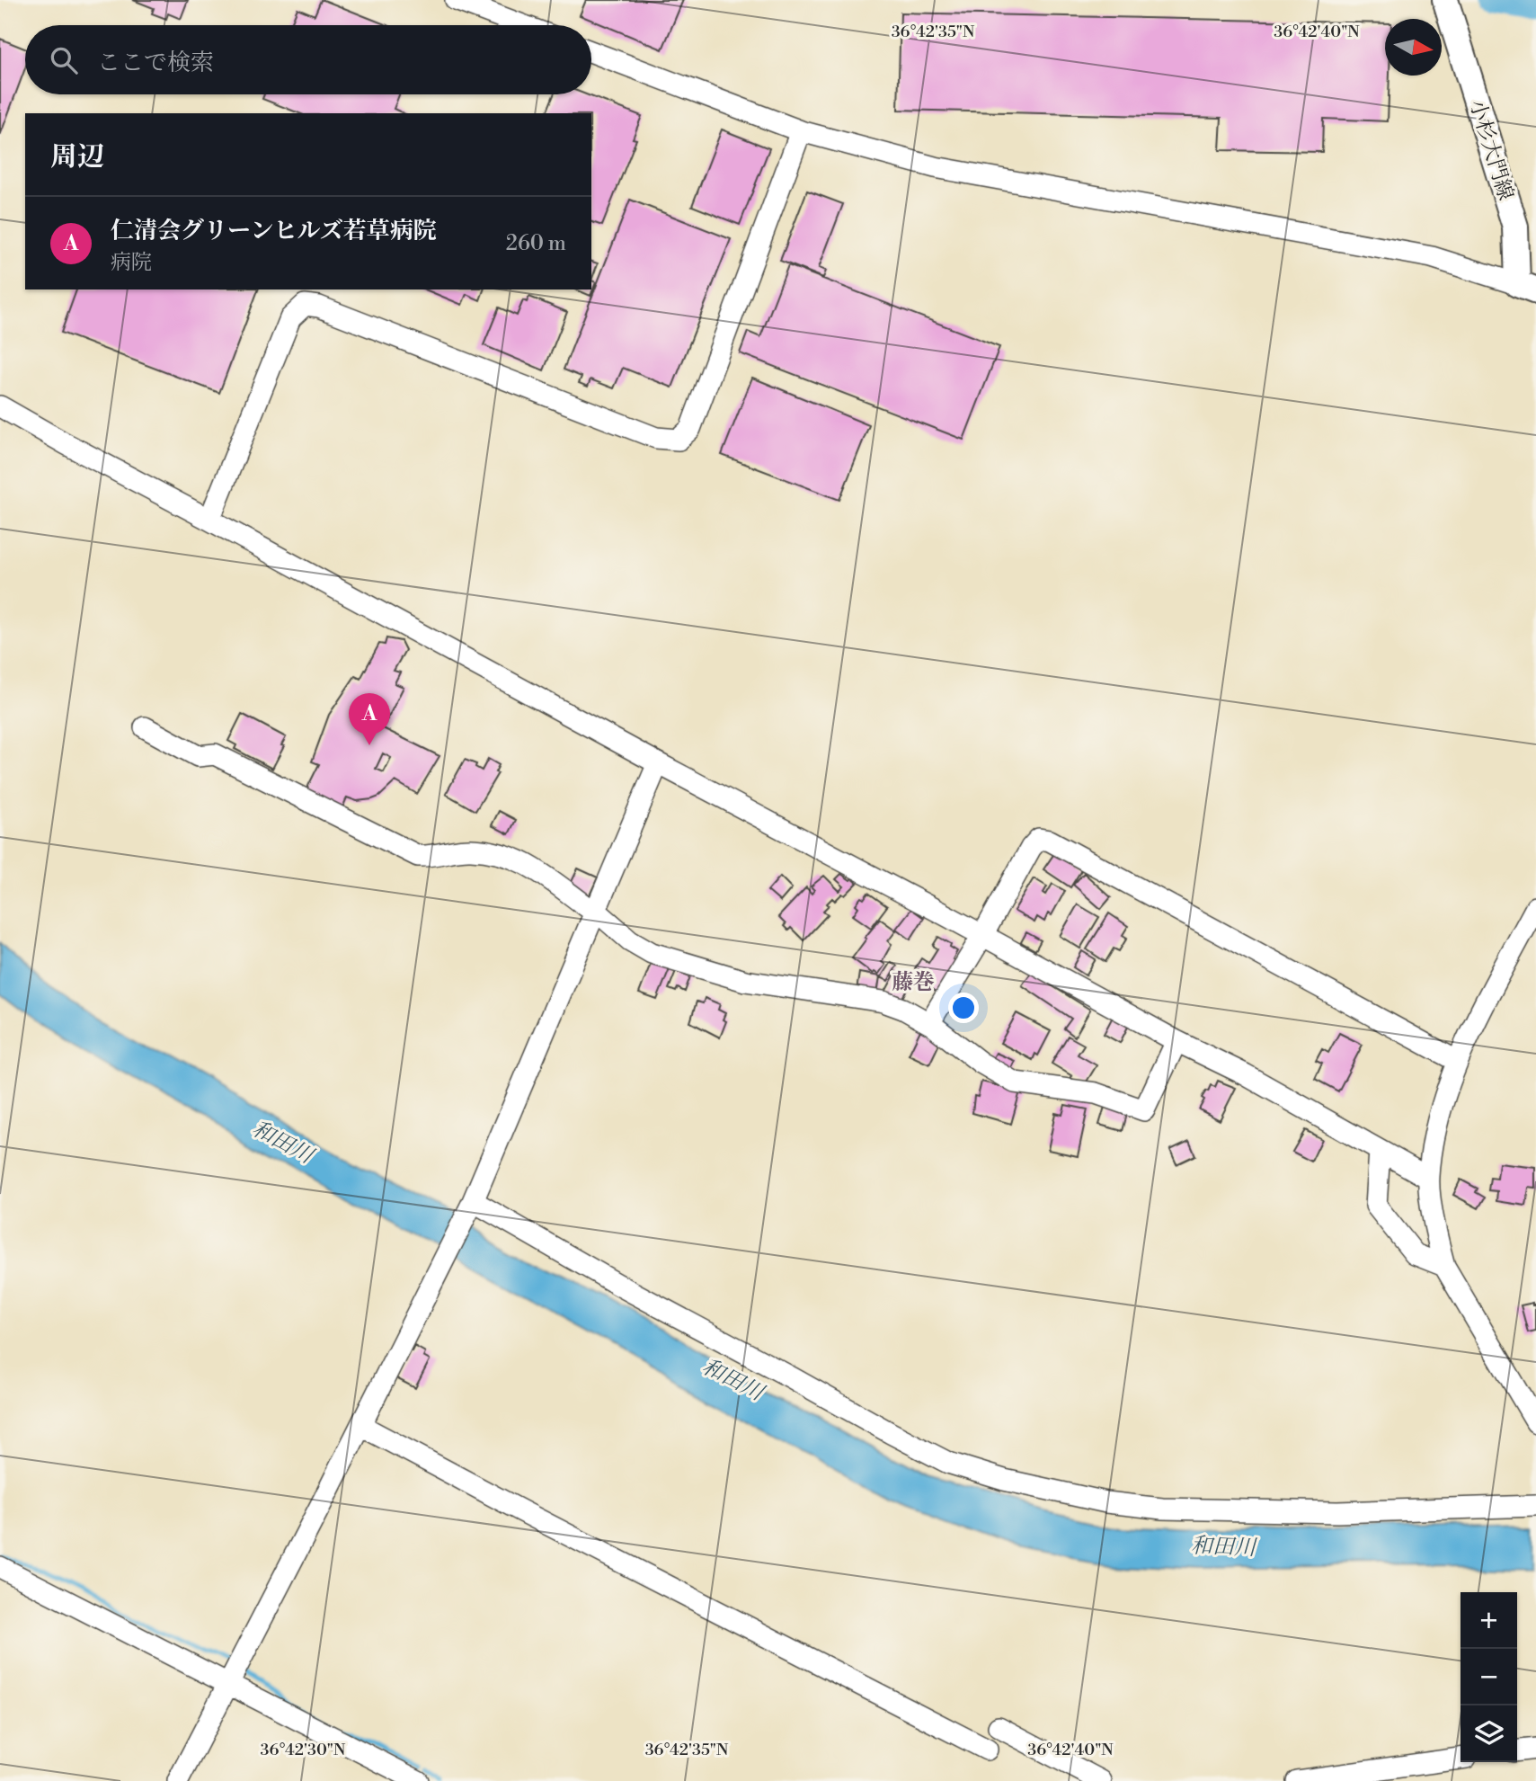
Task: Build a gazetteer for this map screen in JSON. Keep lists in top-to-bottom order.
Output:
{
  "streets": {
    "main road": ["小杉大門線"]
  },
  "districts": ["藤巻"],
  "water": ["和田川"],
  "north": "right",
  "page": {
    "search": "ここで検索",
    "heading": "周辺",
    "list": [
      {
        "mark": "A",
        "name": "仁清会グリーンヒルズ若草病院",
        "note": "病院",
        "value": "260 m"
      }
    ],
    "pins": "A",
    "map_buttons": ["+", "−"]
  },
  "coordinates": ["36°42'35\"N", "36°42'40\"N", "36°42'30\"N"]
}
